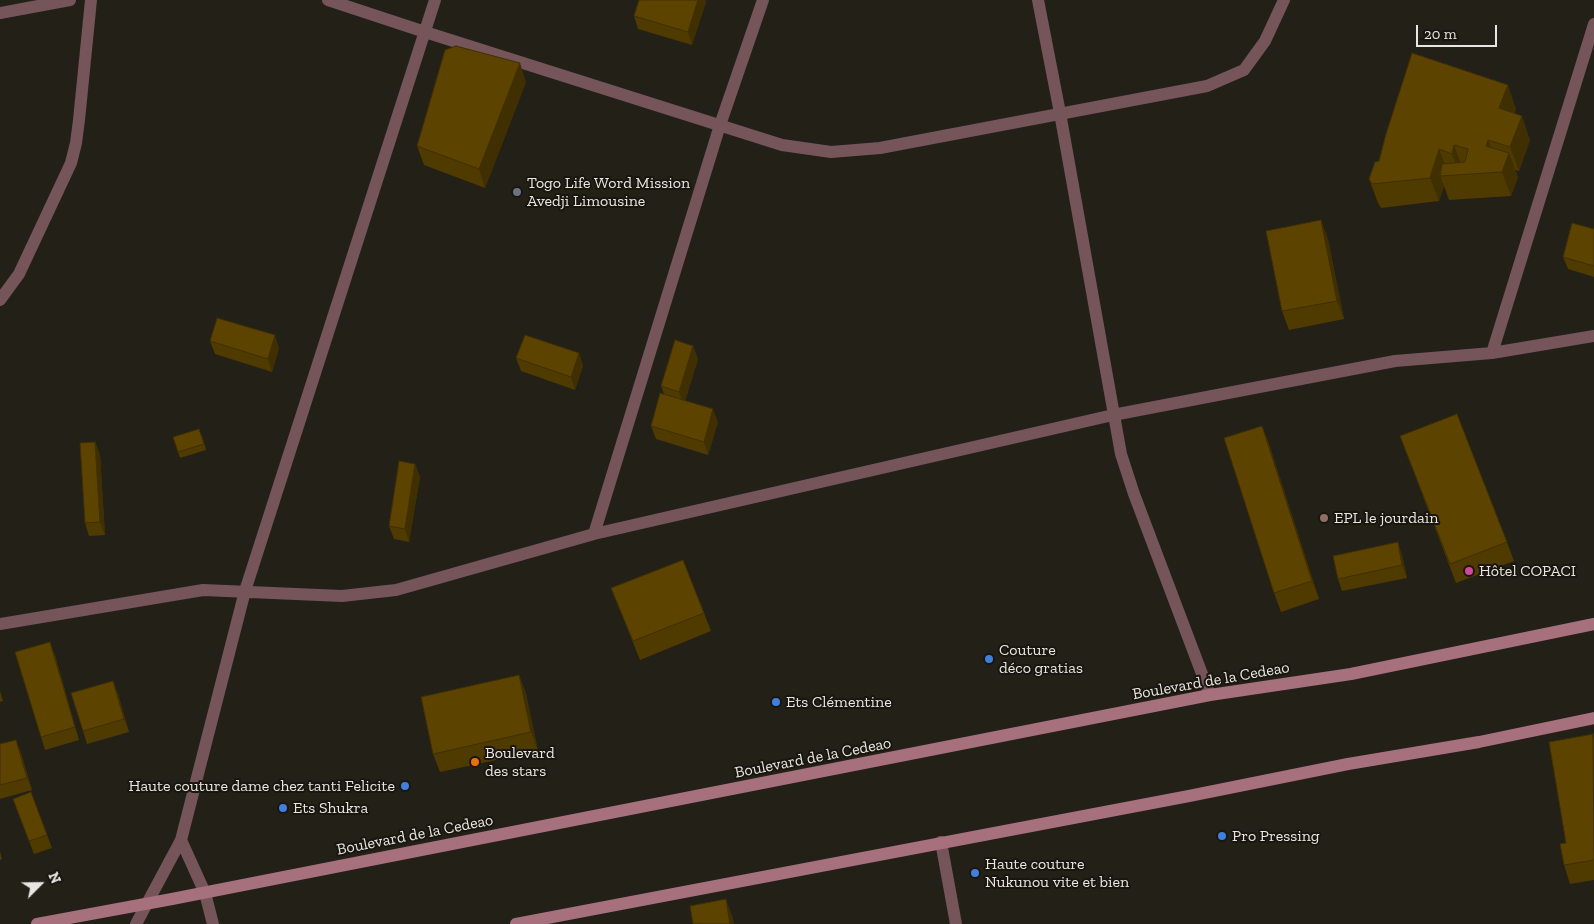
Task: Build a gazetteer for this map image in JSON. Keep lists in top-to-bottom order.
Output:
{
  "streets": {
    "main road": ["Boulevard de la Cedeao"]
  },
  "places": [
    "Togo Life Word Mission Avedji Limousine",
    "EPL le jourdain",
    "Hôtel COPACI",
    "Couture déco gratias",
    "Ets Clémentine",
    "Boulevard des stars",
    "Haute couture dame chez tanti Felicite",
    "Ets Shukra",
    "Pro Pressing",
    "Haute couture Nukunou vite et bien"
  ],
  "scale_bar": "20 m",
  "north": "top right"
}
